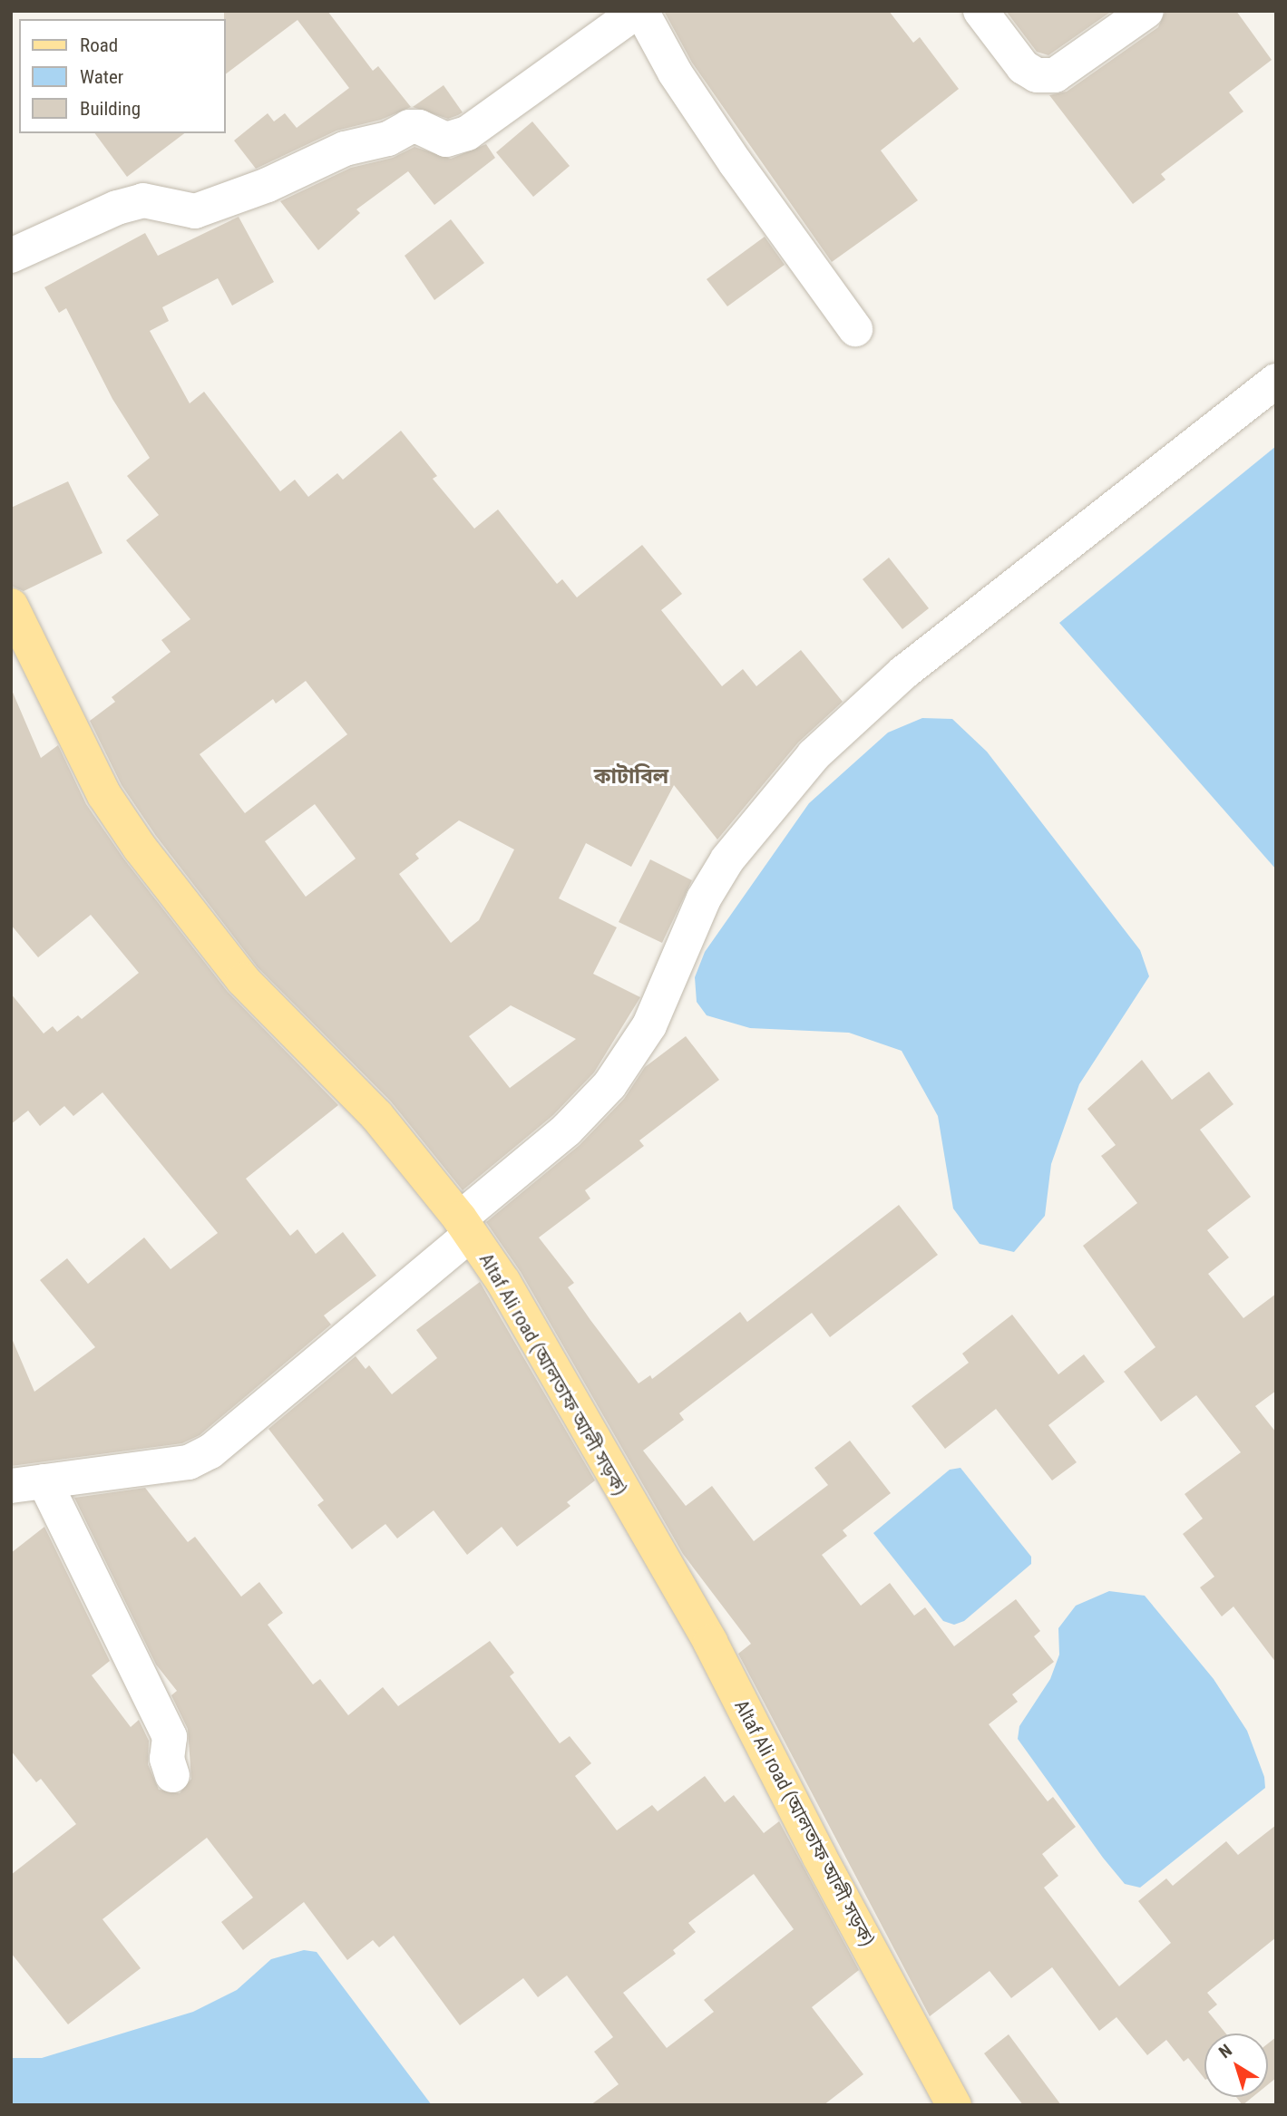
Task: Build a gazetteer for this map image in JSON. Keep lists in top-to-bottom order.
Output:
{
  "streets": {
    "main road": ["Altaf Ali road (আলতাফ আলী সড়ক)"]
  },
  "districts": ["কাটাবিল"],
  "legend": ["Road", "Water", "Building"],
  "north": "top left"
}
